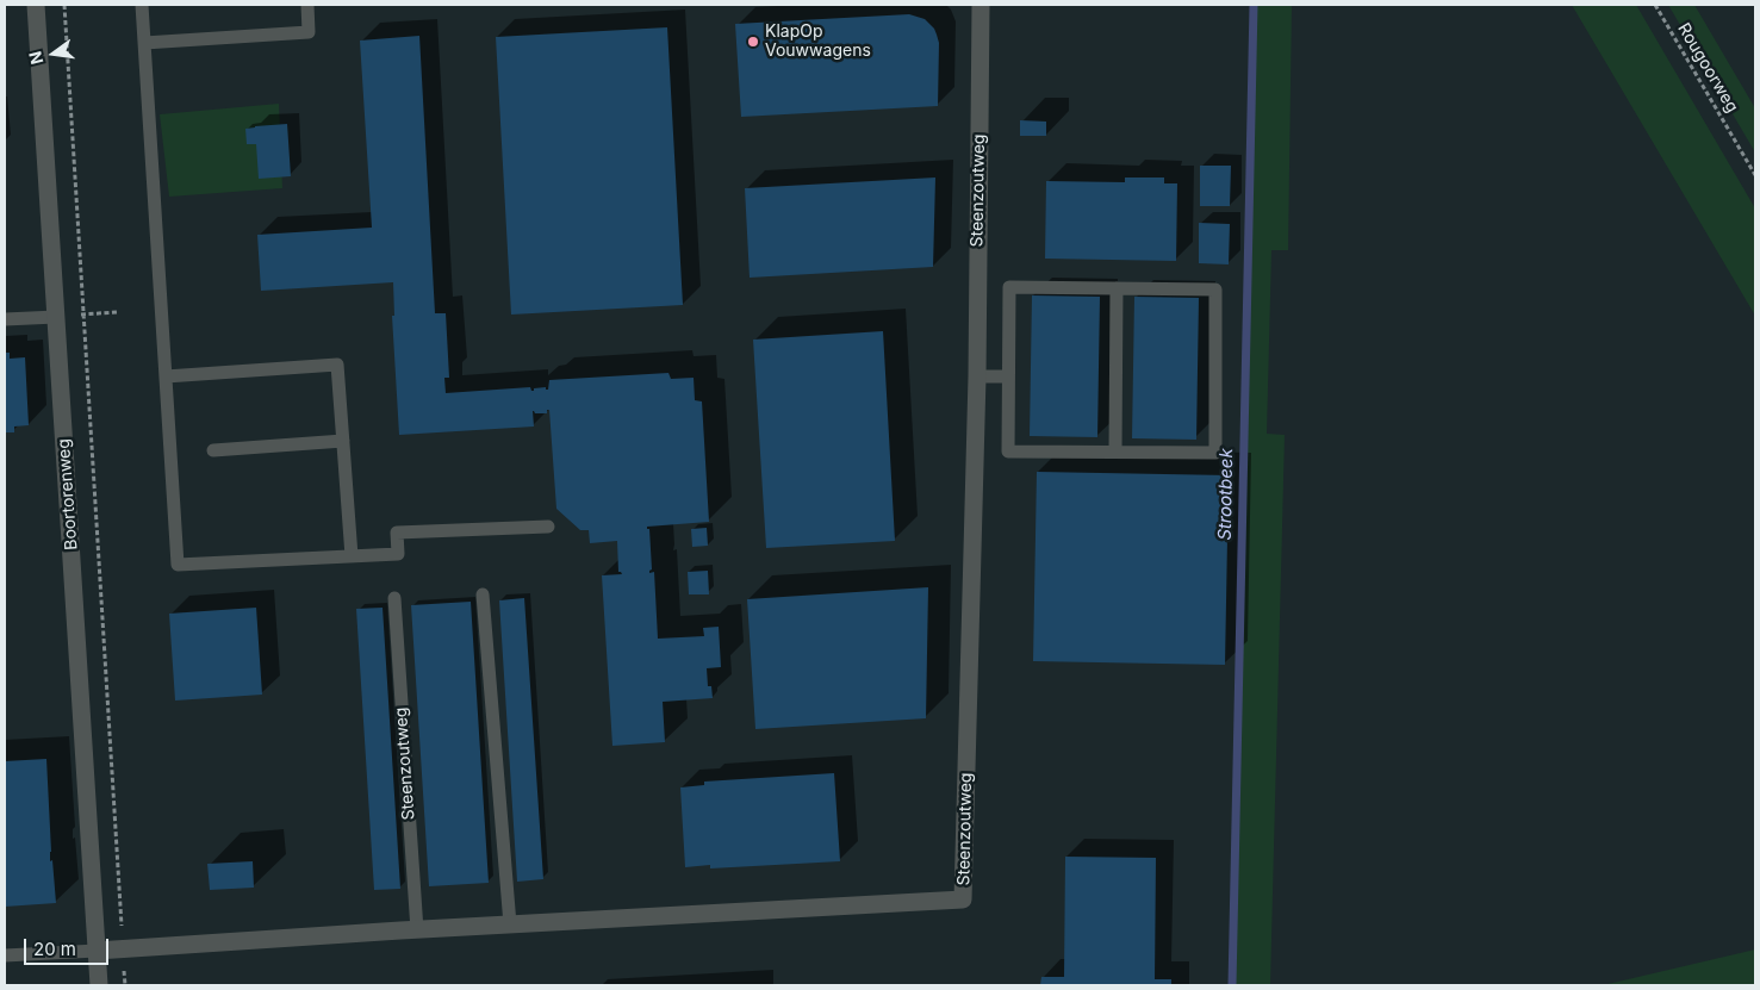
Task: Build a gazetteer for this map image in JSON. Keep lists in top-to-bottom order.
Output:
{
  "streets": {
    "street": ["Steenzoutweg", "Boortorenweg"],
    "path": ["Rougoorweg"]
  },
  "crossings": [
    ["Steenzoutweg", "Boortorenweg"]
  ],
  "water": ["Strootbeek"],
  "places": ["KlapOp Vouwwagens"],
  "scale_bar": "20 m",
  "north": "left"
}
